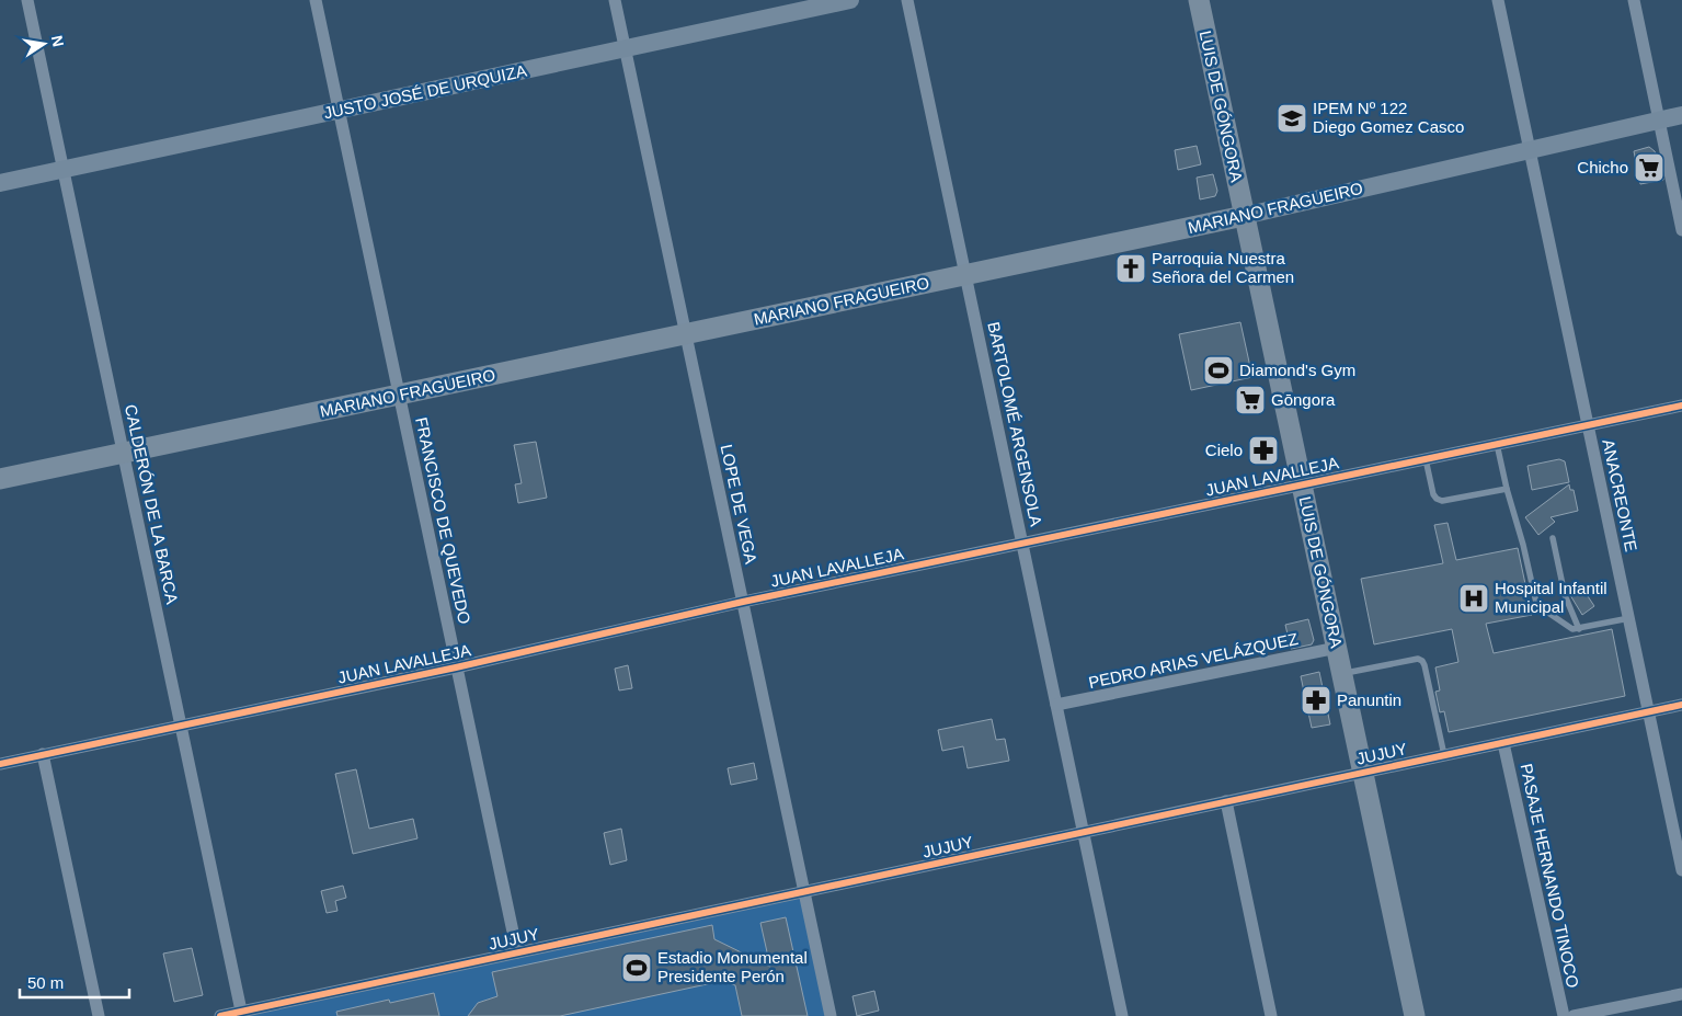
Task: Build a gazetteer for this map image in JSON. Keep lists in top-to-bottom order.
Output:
{
  "streets": {
    "main road": ["LUIS DE GÓNGORA", "MARIANO FRAGUEIRO"],
    "street": [
      "JUSTO JOSÉ DE URQUIZA",
      "BARTOLOMÉ ARGENSOLA",
      "JUAN LAVALLEJA",
      "ANACREONTE",
      "CALDERÓN DE LA BARCA",
      "LOPE DE VEGA",
      "FRANCISCO DE QUEVEDO",
      "PEDRO ARIAS VELÁZQUEZ",
      "JUJUY",
      "PASAJE HERNANDO TINOCO"
    ]
  },
  "crossings": [
    ["JUSTO JOSÉ DE URQUIZA", "CALDERÓN DE LA BARCA"],
    ["JUSTO JOSÉ DE URQUIZA", "LOPE DE VEGA"],
    ["JUSTO JOSÉ DE URQUIZA", "FRANCISCO DE QUEVEDO"],
    ["LUIS DE GÓNGORA", "MARIANO FRAGUEIRO"],
    ["LUIS DE GÓNGORA", "JUAN LAVALLEJA"],
    ["LUIS DE GÓNGORA", "PEDRO ARIAS VELÁZQUEZ"],
    ["LUIS DE GÓNGORA", "JUJUY"],
    ["MARIANO FRAGUEIRO", "BARTOLOMÉ ARGENSOLA"],
    ["MARIANO FRAGUEIRO", "ANACREONTE"],
    ["MARIANO FRAGUEIRO", "CALDERÓN DE LA BARCA"],
    ["MARIANO FRAGUEIRO", "LOPE DE VEGA"],
    ["MARIANO FRAGUEIRO", "FRANCISCO DE QUEVEDO"],
    ["BARTOLOMÉ ARGENSOLA", "JUAN LAVALLEJA"],
    ["BARTOLOMÉ ARGENSOLA", "PEDRO ARIAS VELÁZQUEZ"],
    ["BARTOLOMÉ ARGENSOLA", "JUJUY"],
    ["JUAN LAVALLEJA", "ANACREONTE"],
    ["JUAN LAVALLEJA", "CALDERÓN DE LA BARCA"],
    ["JUAN LAVALLEJA", "LOPE DE VEGA"],
    ["JUAN LAVALLEJA", "FRANCISCO DE QUEVEDO"],
    ["ANACREONTE", "JUJUY"],
    ["CALDERÓN DE LA BARCA", "JUJUY"],
    ["LOPE DE VEGA", "JUJUY"],
    ["FRANCISCO DE QUEVEDO", "JUJUY"],
    ["JUJUY", "PASAJE HERNANDO TINOCO"]
  ],
  "places": {
    "school or university": ["IPEM Nº 122 Diego Gomez Casco"],
    "supermarket": ["Chicho", "Gōngora"],
    "church": ["Parroquia Nuestra Señora del Carmen"],
    "sports": ["Diamond's Gym", "Estadio Monumental Presidente Perón"],
    "pharmacy": ["Cielo", "Panuntin"],
    "hospital": ["Hospital Infantil Municipal"]
  },
  "scale_bar": "50 m",
  "north": "right"
}
